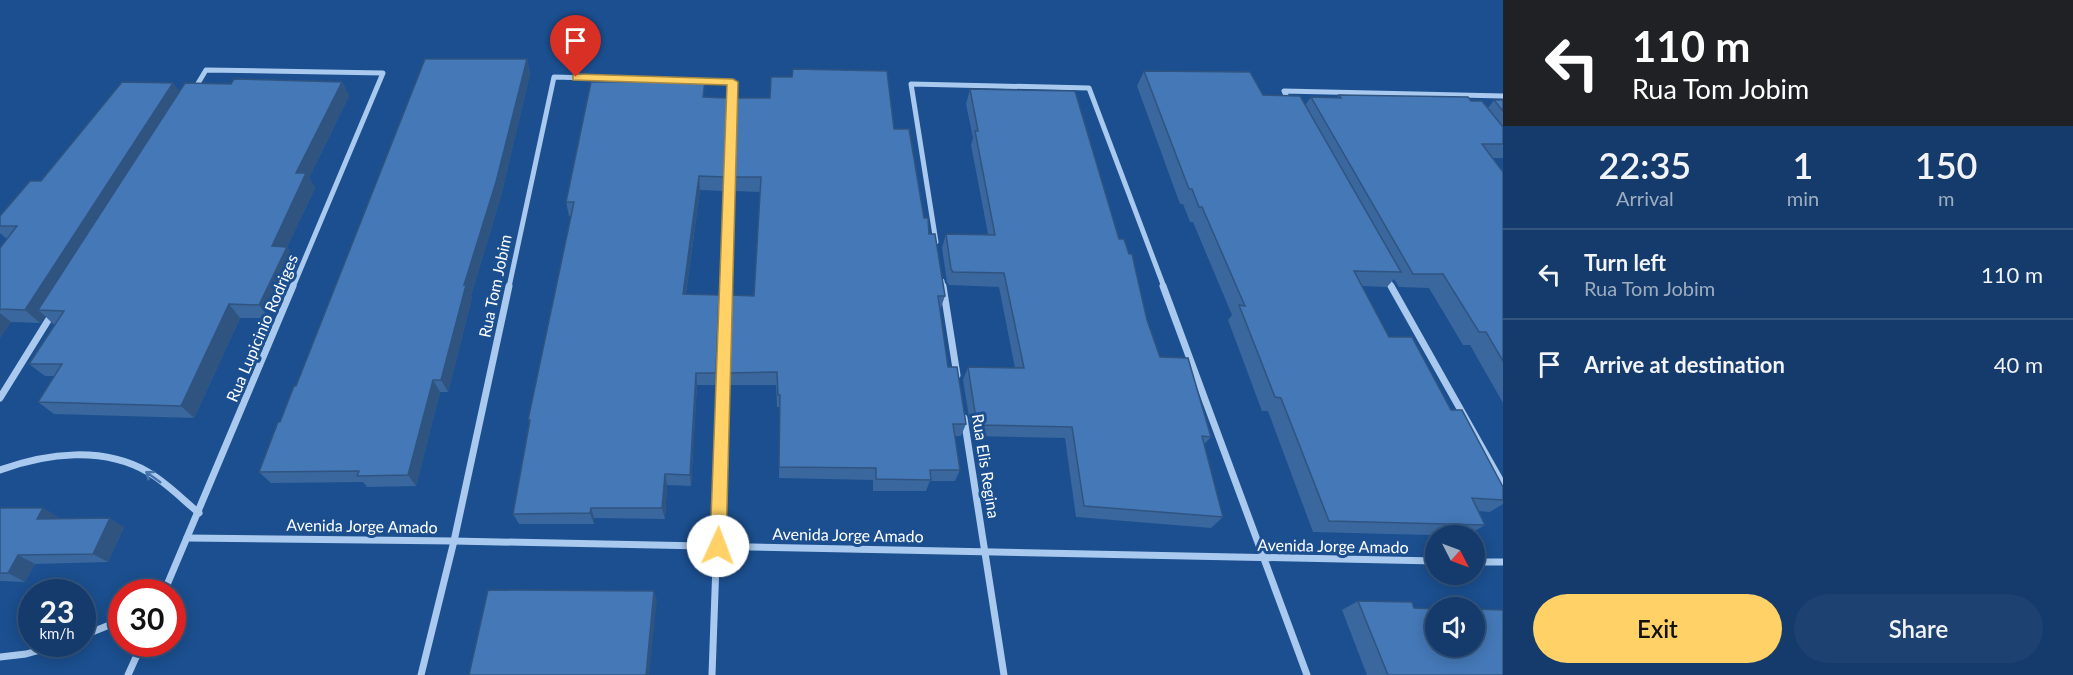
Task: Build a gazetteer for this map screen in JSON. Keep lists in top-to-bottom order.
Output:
{
  "streets": {
    "street": [
      "Rua Tom Jobim",
      "Rua Lupicinio Rodriges",
      "Rua Elis Regina",
      "Avenida Jorge Amado"
    ]
  },
  "crossings": [
    ["Rua Tom Jobim", "Avenida Jorge Amado"],
    ["Rua Lupicinio Rodriges", "Avenida Jorge Amado"],
    ["Rua Elis Regina", "Avenida Jorge Amado"]
  ],
  "north": "bottom right",
  "page": {
    "turn": ["110 m", "Rua Tom Jobim"],
    "eta": [
      "22:35",
      "Arrival",
      "1",
      "min",
      "150",
      "m"
    ],
    "list": [
      {
        "name": "Turn left",
        "note": "Rua Tom Jobim",
        "value": "110 m"
      },
      {
        "name": "Arrive at destination",
        "value": "40 m"
      }
    ],
    "speed": "23 km/h",
    "limit": "30",
    "buttons": ["Exit", "Share"]
  }
}
